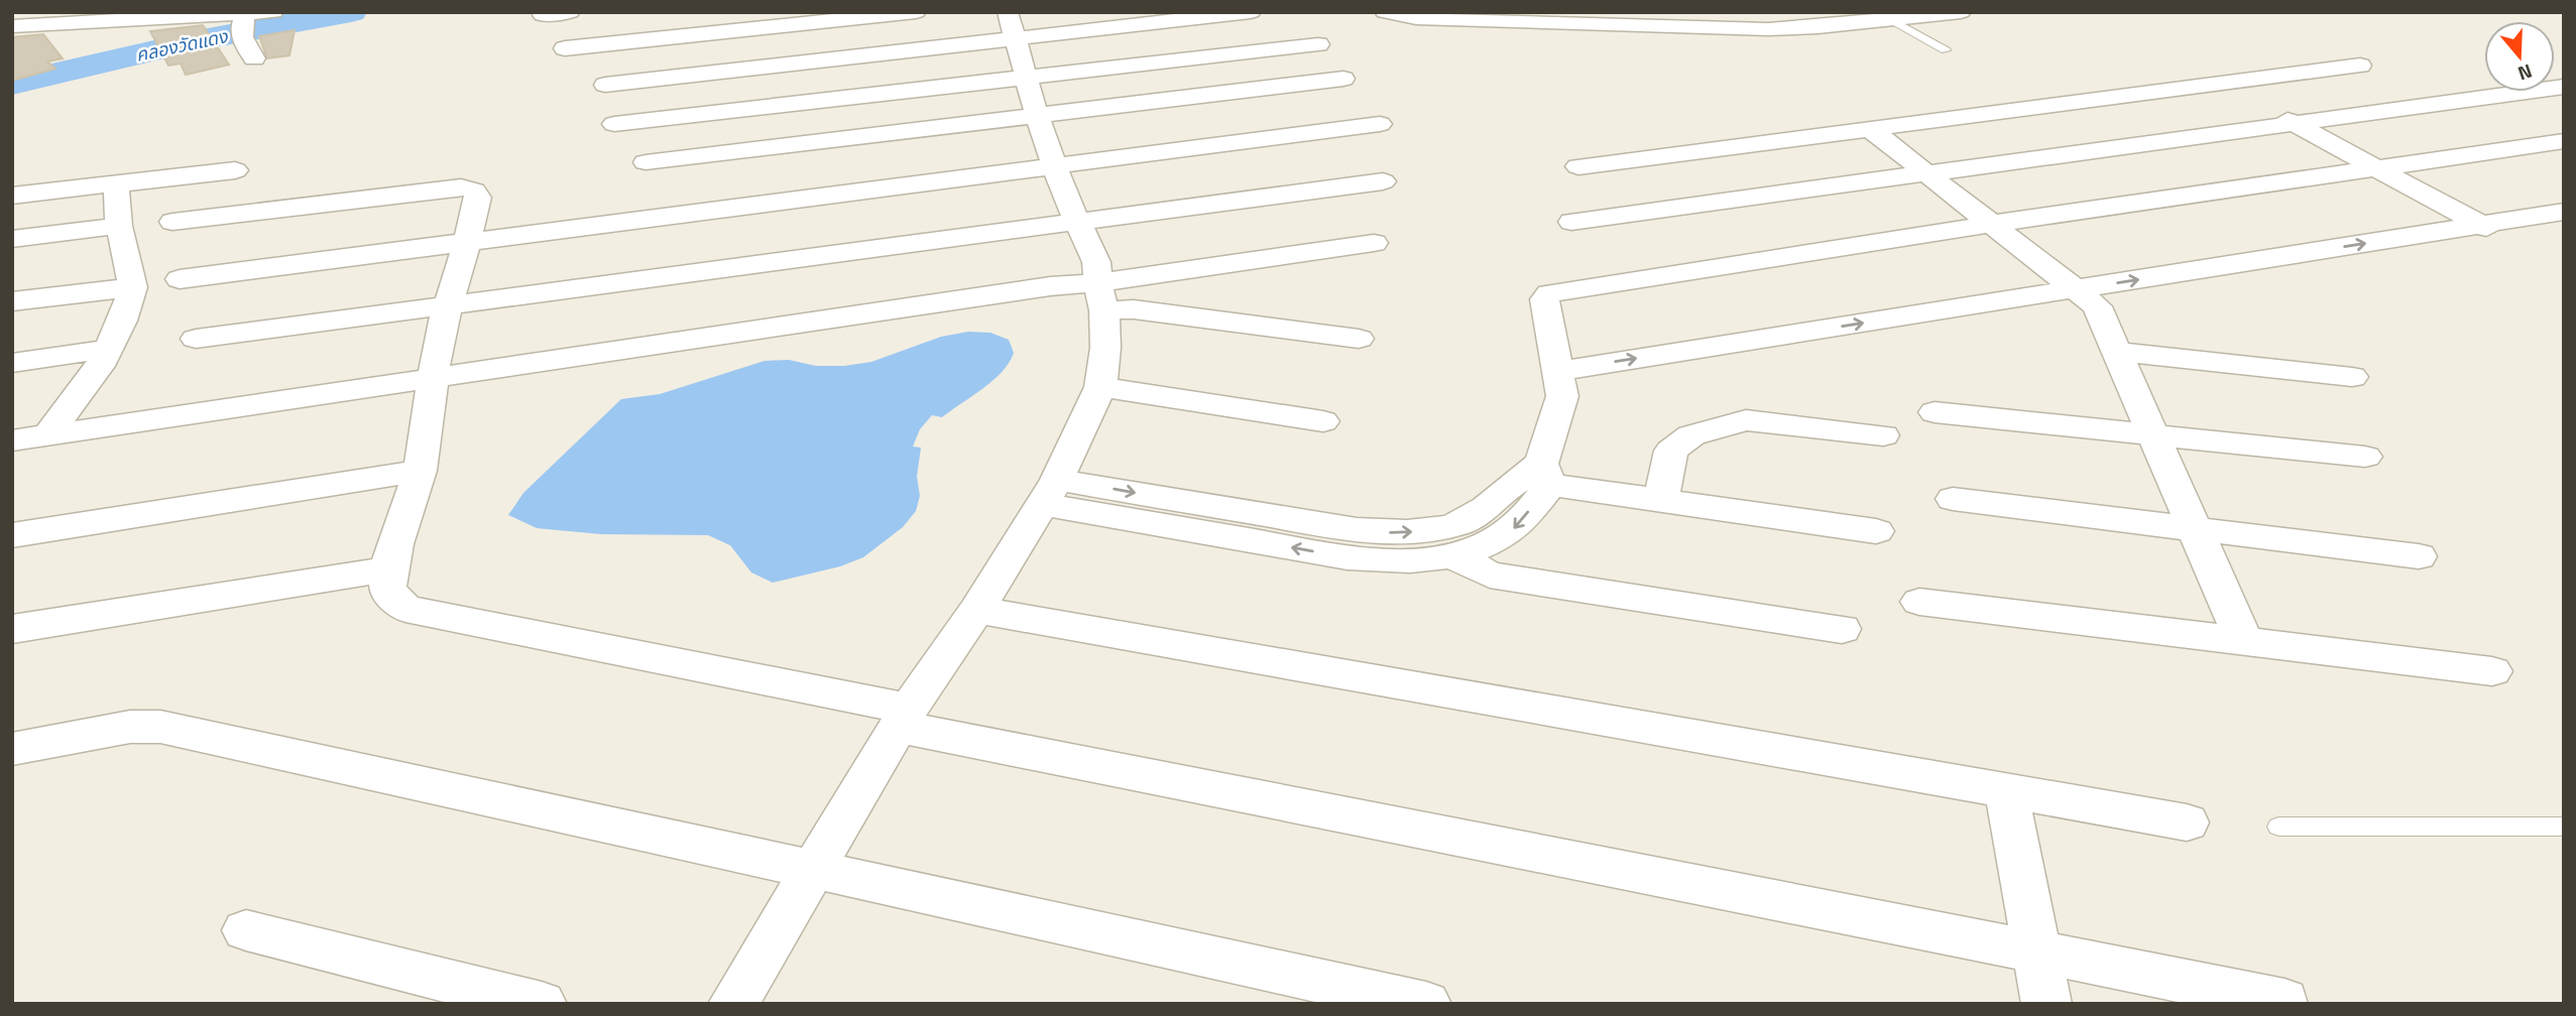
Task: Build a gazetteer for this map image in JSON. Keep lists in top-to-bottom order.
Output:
{
  "water": ["คลองวัดแดง"],
  "north": "bottom"
}
